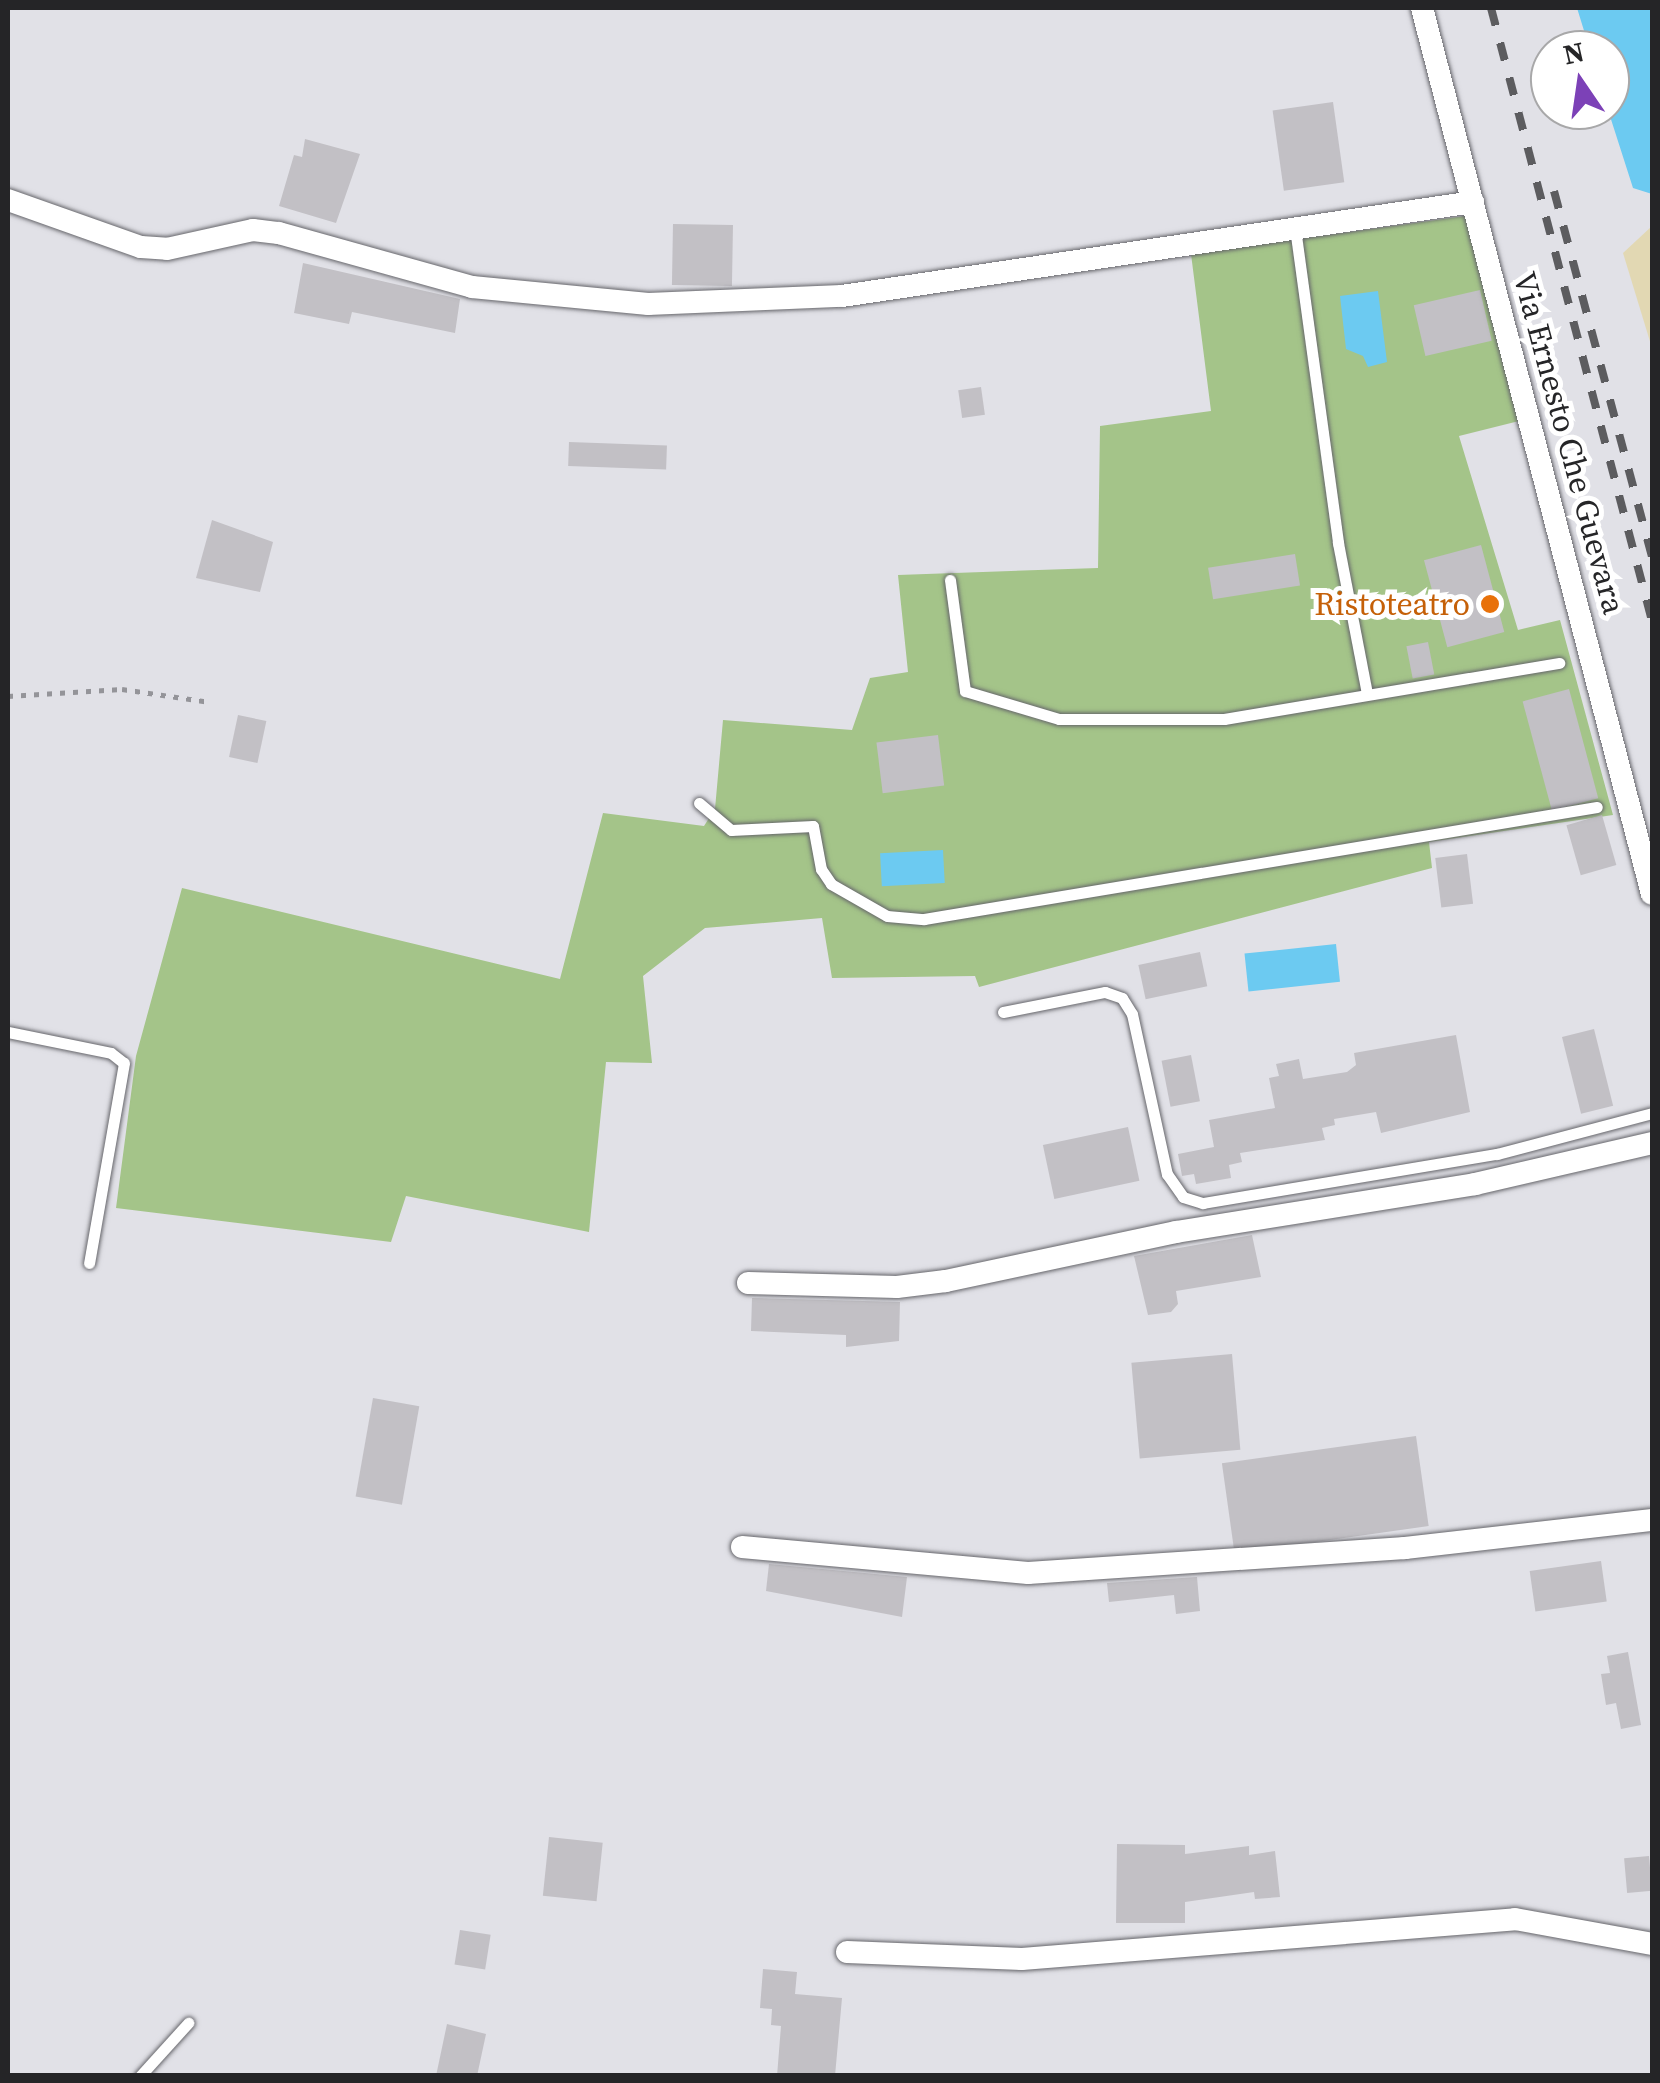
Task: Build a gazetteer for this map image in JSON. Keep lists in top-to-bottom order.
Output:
{
  "streets": {
    "street": ["Via Ernesto Che Guevara"]
  },
  "places": ["Ristoteatro"],
  "north": "top"
}
